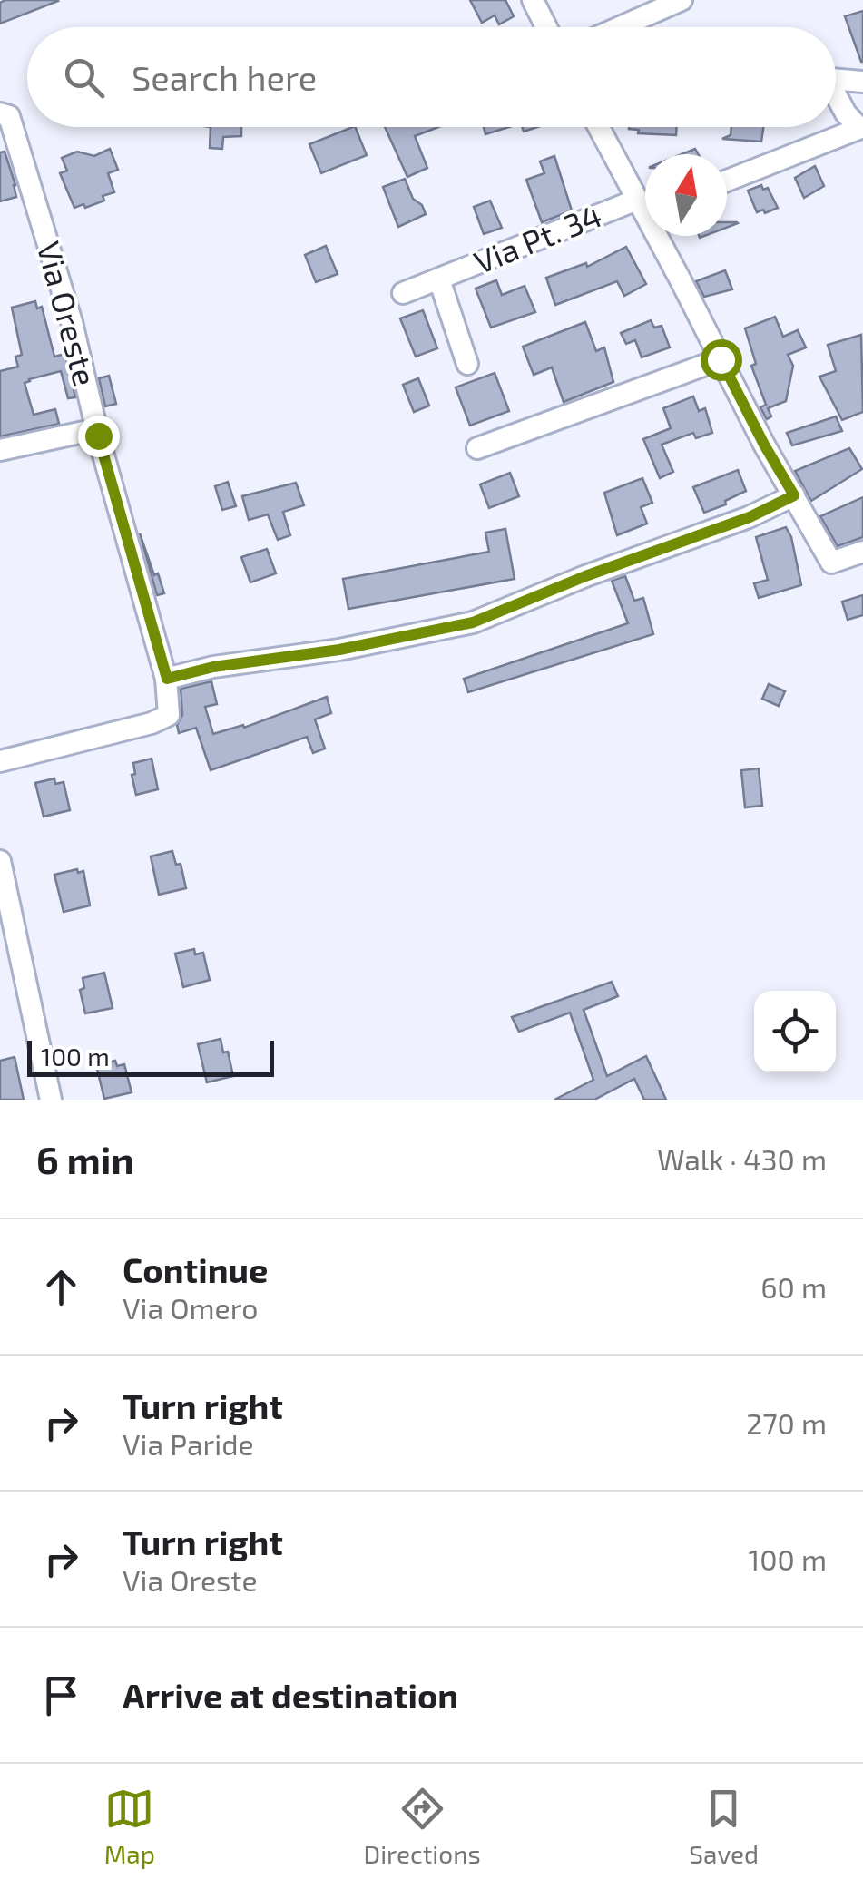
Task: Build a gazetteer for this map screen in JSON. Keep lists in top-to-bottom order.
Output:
{
  "streets": {
    "street": ["Via Pt. 34", "Via Oreste"]
  },
  "scale_bar": "100 m",
  "north": "top",
  "page": {
    "search": "Search here",
    "scale": "100 m",
    "heading": ["6 min", "Walk · 430 m"],
    "list": [
      ["Continue", "Via Omero", "60 m"],
      ["Turn right", "Via Paride", "270 m"],
      ["Turn right", "Via Oreste", "100 m"],
      "Arrive at destination"
    ],
    "nav": ["Map", "Directions", "Saved"]
  }
}
